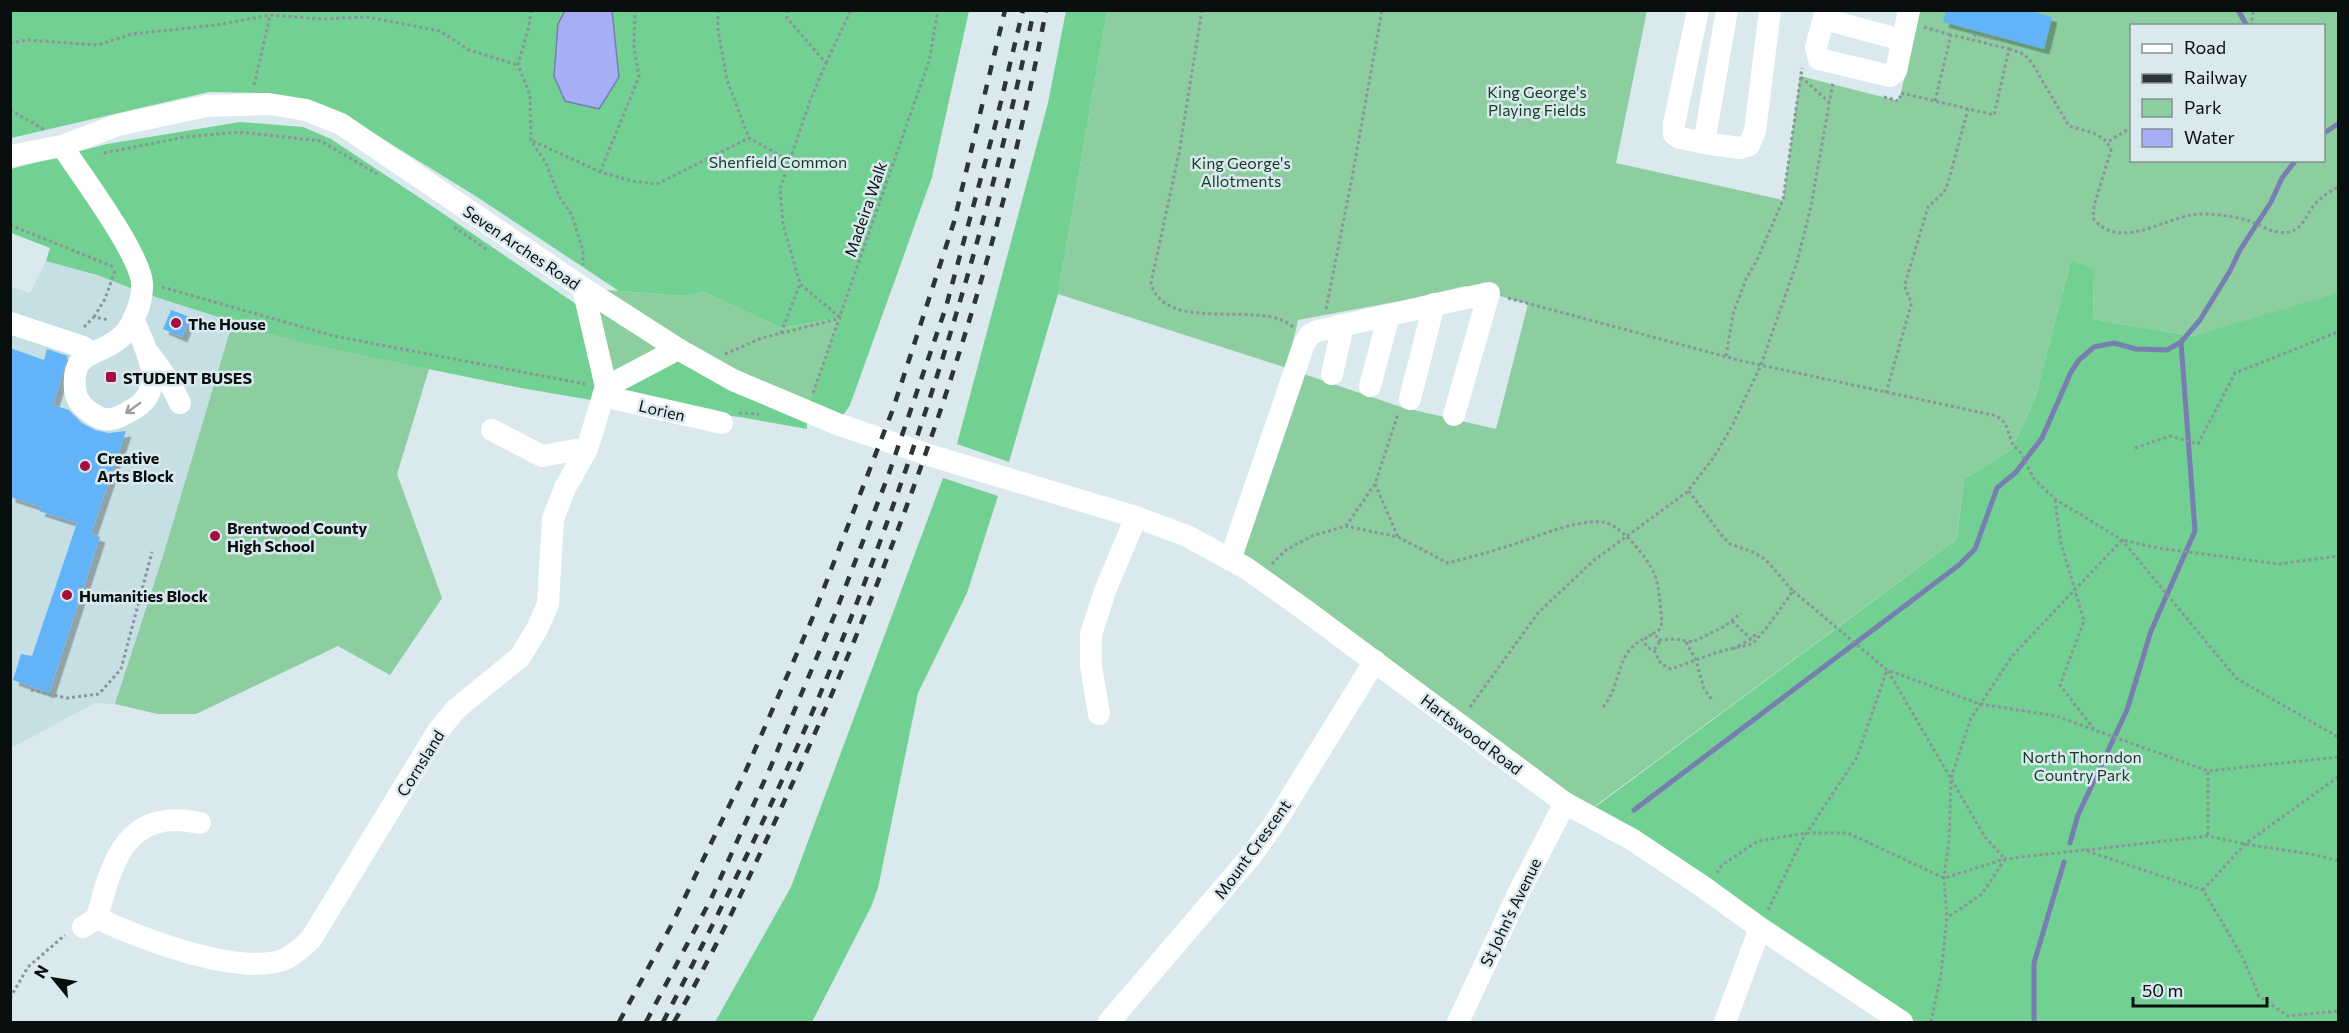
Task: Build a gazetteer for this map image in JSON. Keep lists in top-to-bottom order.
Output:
{
  "streets": {
    "street": [
      "Seven Arches Road",
      "Lorien",
      "Hartswood Road",
      "Cornsland",
      "Mount Crescent",
      "St John's Avenue"
    ],
    "path": ["Madeira Walk"]
  },
  "crossings": [
    ["Madeira Walk", "Seven Arches Road"],
    ["Seven Arches Road", "Hartswood Road"],
    ["Lorien", "Cornsland"],
    ["Hartswood Road", "Mount Crescent"],
    ["Hartswood Road", "St John's Avenue"]
  ],
  "parks": [
    "King George's Playing Fields",
    "Shenfield Common",
    "King George's Allotments",
    "North Thorndon Country Park"
  ],
  "places": {
    "other": [
      "The House",
      "Creative Arts Block",
      "Brentwood County High School",
      "Humanities Block"
    ],
    "transit": ["STUDENT BUSES"]
  },
  "legend": [
    "Road",
    "Railway",
    "Park",
    "Water"
  ],
  "scale_bar": "50 m",
  "north": "top left"
}
